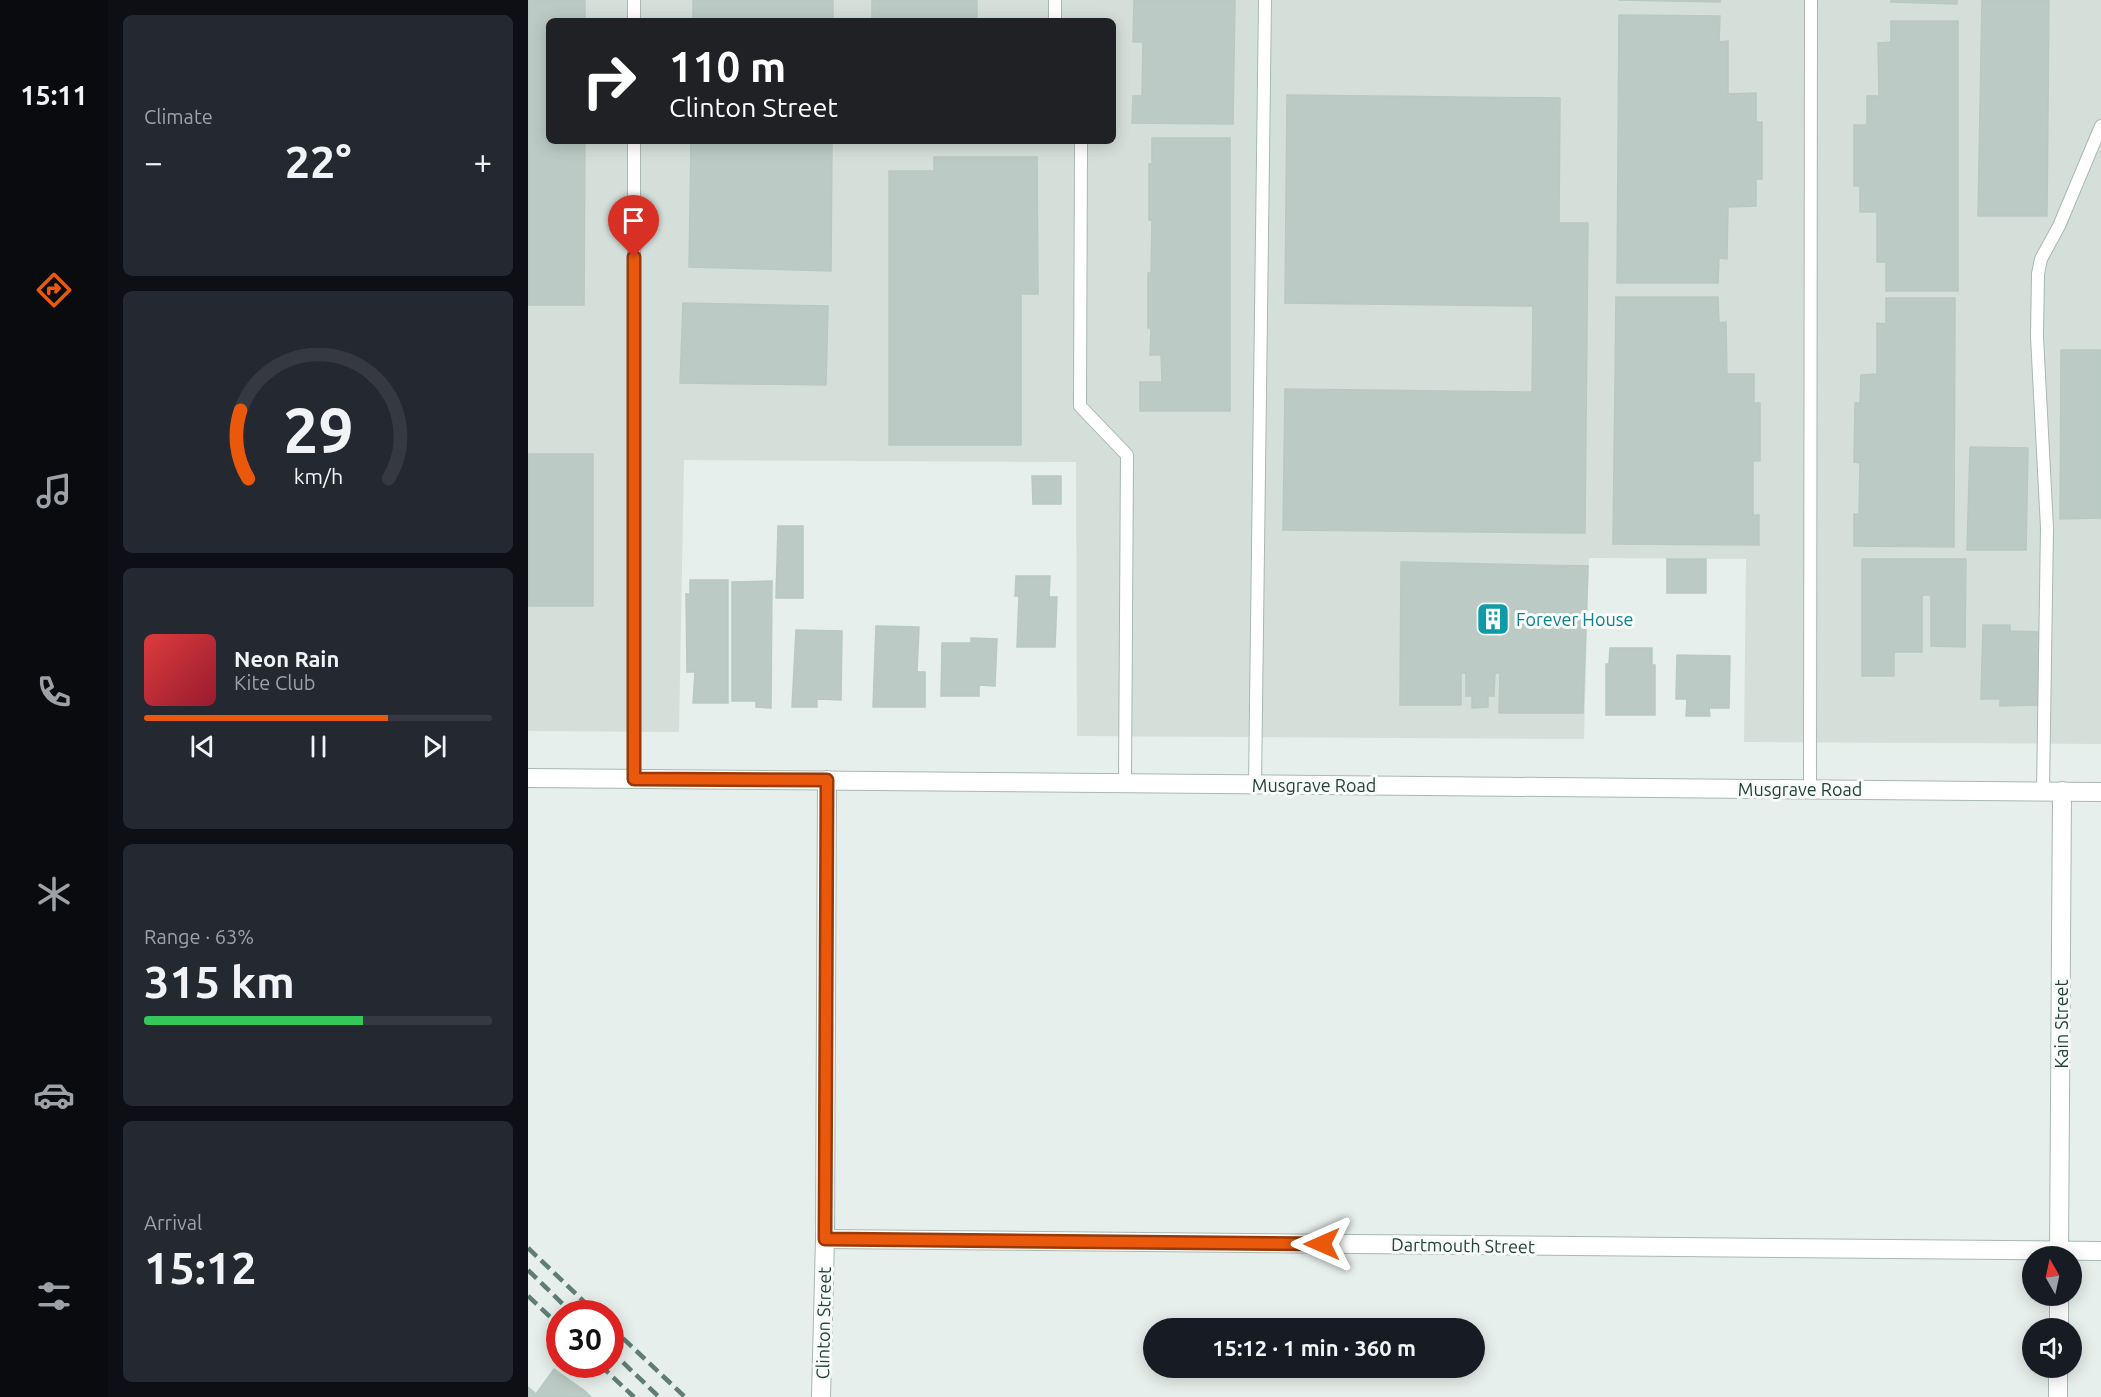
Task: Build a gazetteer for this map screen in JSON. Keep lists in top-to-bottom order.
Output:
{
  "streets": {
    "street": [
      "Musgrave Road",
      "Kain Street",
      "Dartmouth Street",
      "Clinton Street"
    ]
  },
  "crossings": [
    ["Musgrave Road", "Kain Street"],
    ["Musgrave Road", "Clinton Street"],
    ["Dartmouth Street", "Clinton Street"]
  ],
  "places": {
    "building": ["Forever House"]
  },
  "north": "top",
  "page": {
    "tabs": "15:11",
    "tile": [
      "Climate",
      ["Range · 63%", "315 km"],
      ["Arrival", "15:12"]
    ],
    "turn": ["110 m", "Clinton Street"],
    "heat": ["−", "22°", "+"],
    "song": ["Neon Rain", "Kite Club"],
    "limit": "30",
    "trip": "15:12 · 1 min · 360 m",
    "gauge": ["29", "km/h"]
  }
}
